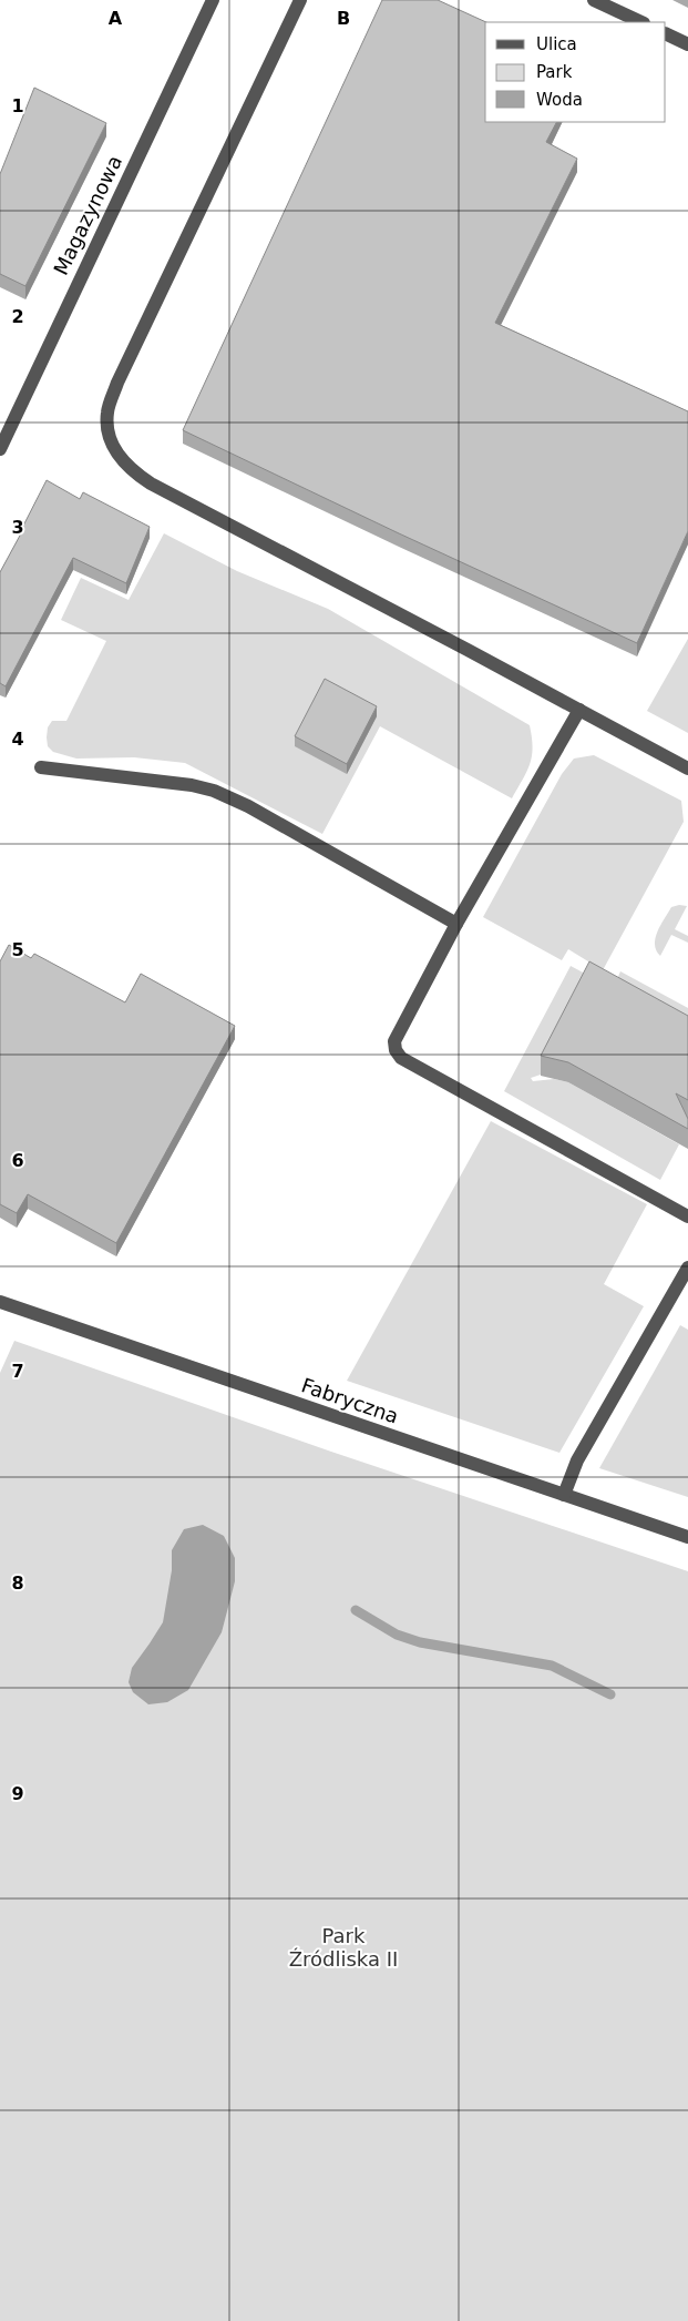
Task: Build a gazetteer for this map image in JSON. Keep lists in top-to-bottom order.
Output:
{
  "streets": {
    "street": ["Magazynowa", "Fabryczna"]
  },
  "parks": ["Park Źródliska II"],
  "legend": ["Ulica", "Park", "Woda"],
  "grid": {
    "columns": ["A", "B"],
    "rows": [
      "1",
      "2",
      "3",
      "4",
      "5",
      "6",
      "7",
      "8",
      "9"
    ]
  }
}
